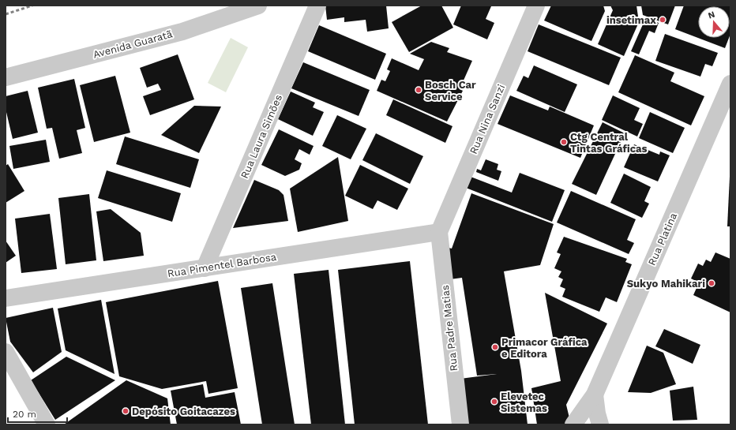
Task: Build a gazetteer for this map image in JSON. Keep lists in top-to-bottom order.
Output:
{
  "streets": {
    "street": [
      "Avenida Guaratã",
      "Rua Nina Sanzi",
      "Rua Laura Simões",
      "Rua Platina",
      "Rua Pimentel Barbosa",
      "Rua Padre Matias"
    ]
  },
  "crossings": [
    ["Rua Nina Sanzi", "Rua Pimentel Barbosa"],
    ["Rua Nina Sanzi", "Rua Padre Matias"],
    ["Rua Laura Simões", "Rua Pimentel Barbosa"],
    ["Rua Pimentel Barbosa", "Rua Padre Matias"]
  ],
  "places": [
    "insetimax",
    "Bosch Car Service",
    "Ctg Central Tintas Gráficas",
    "Sukyo Mahikari",
    "Primacor Gráfica e Editora",
    "Elevetec Sistemas",
    "Depósito Goitacazes"
  ],
  "scale_bar": "20 m",
  "north": "top"
}
